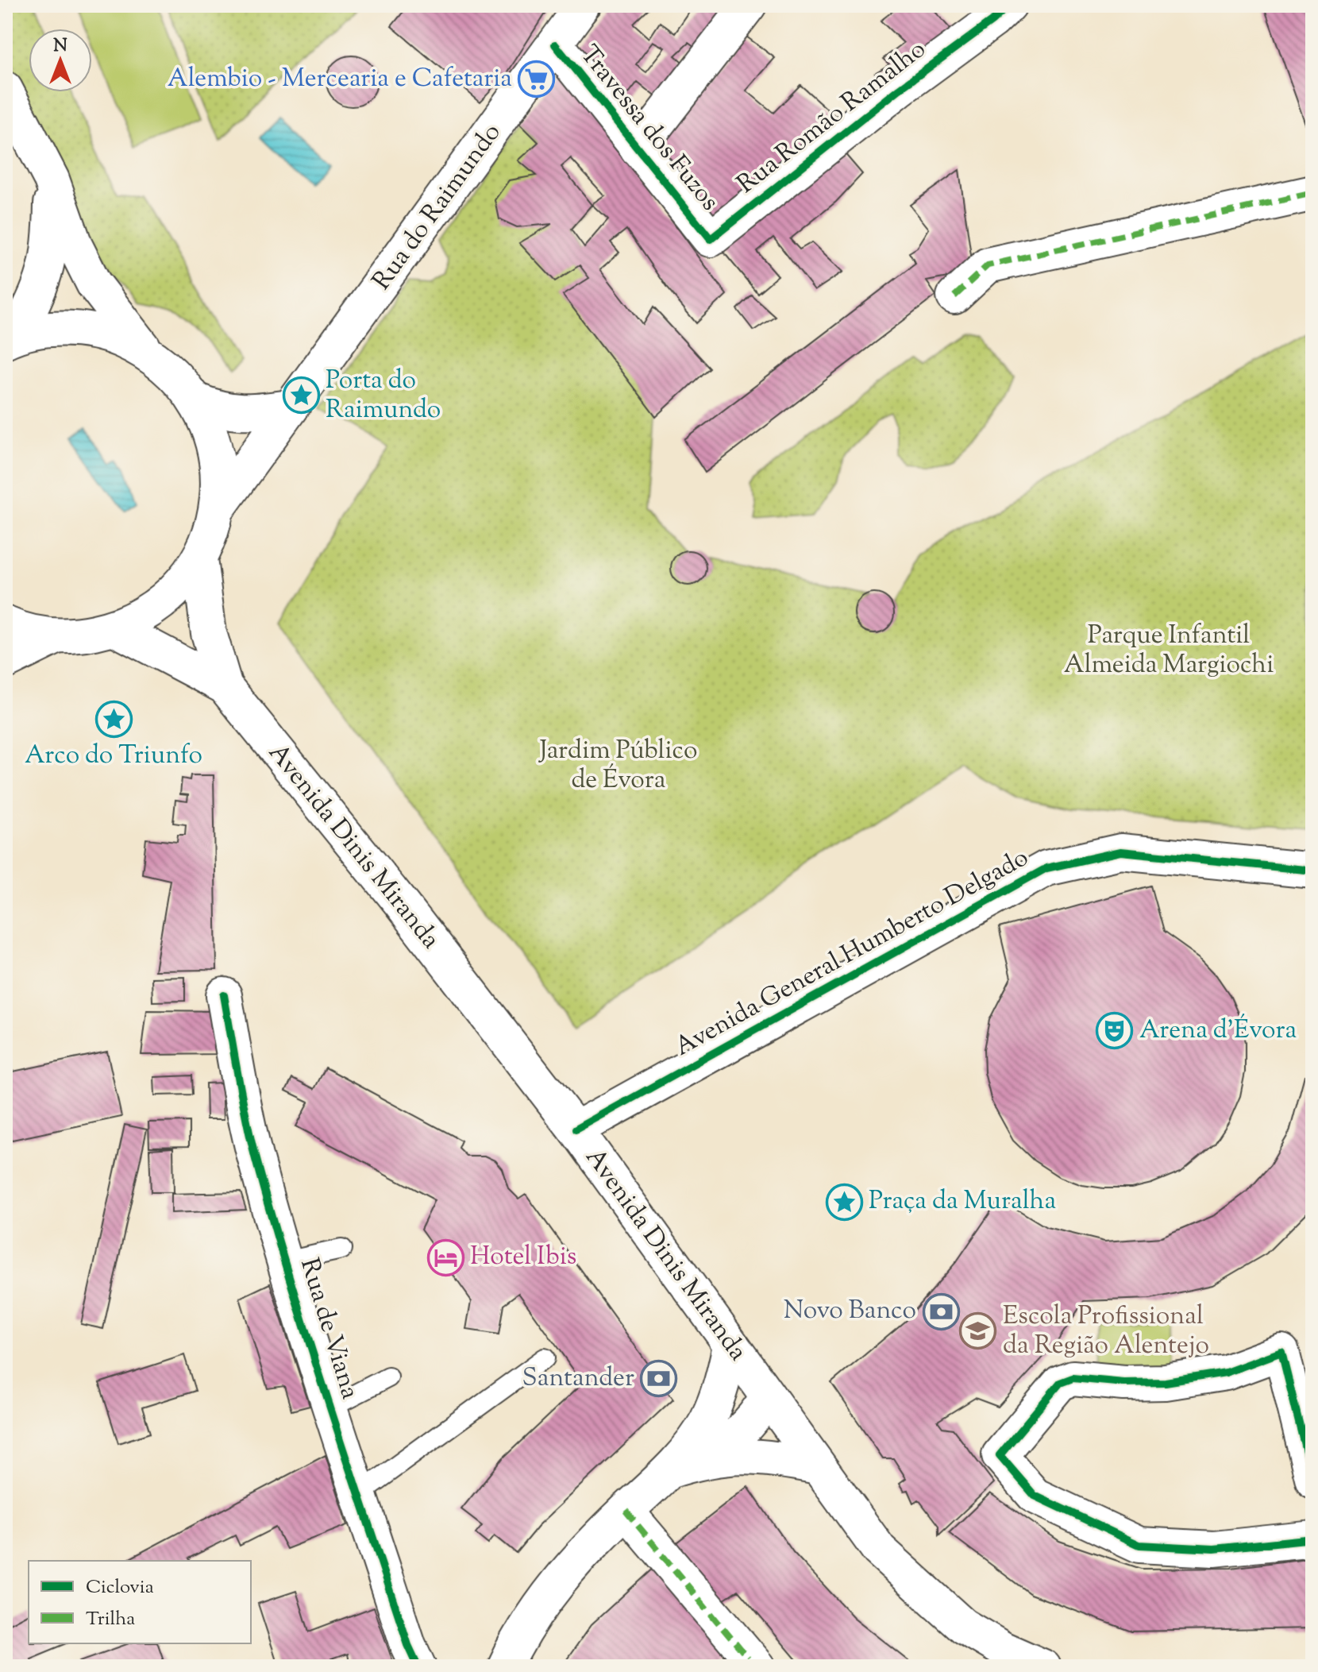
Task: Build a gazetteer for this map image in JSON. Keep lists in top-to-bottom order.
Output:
{
  "streets": {
    "street": [
      "Rua Romão Ramalho",
      "Travessa dos Fuzos",
      "Rua do Raimundo",
      "Avenida Dinis Miranda",
      "Avenida General Humberto Delgado",
      "Rua de Viana"
    ]
  },
  "crossings": [
    ["Rua Romão Ramalho", "Travessa dos Fuzos"],
    ["Travessa dos Fuzos", "Rua do Raimundo"],
    ["Avenida Dinis Miranda", "Avenida General Humberto Delgado"]
  ],
  "parks": ["Parque Infantil Almeida Margiochi", "Jardim Público de Évora"],
  "places": {
    "supermarket": ["Alembio - Mercearia e Cafetaria"],
    "place": ["Porta do Raimundo", "Arco do Triunfo", "Praça da Muralha"],
    "theatre": ["Arena d'Évora"],
    "hotel": ["Hotel Ibis"],
    "bank": ["Novo Banco", "Santander"],
    "school or university": ["Escola Profissional da Região Alentejo"]
  },
  "legend": ["Ciclovia", "Trilha"],
  "north": "top"
}
